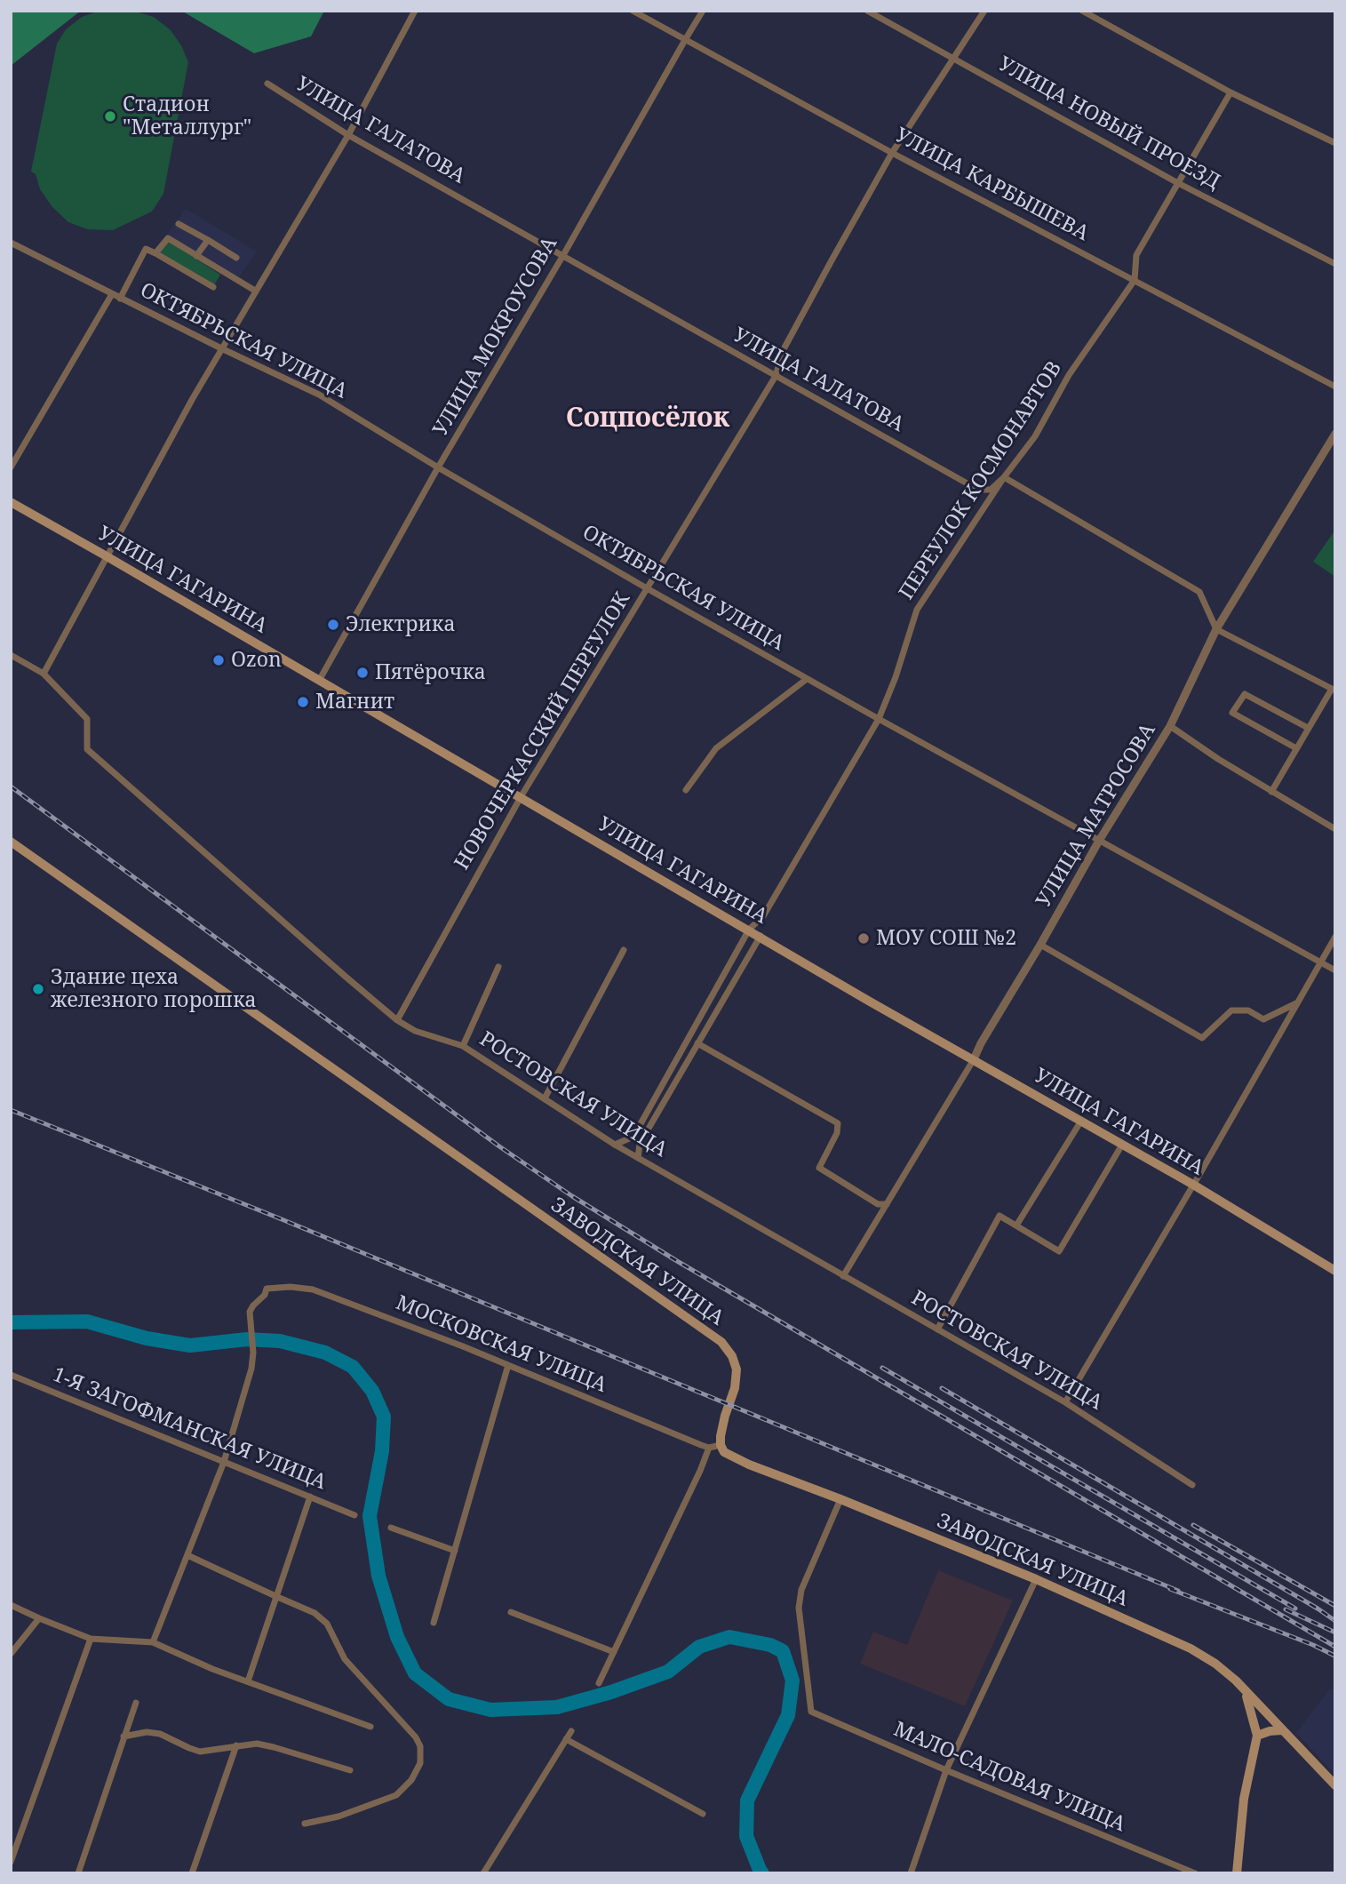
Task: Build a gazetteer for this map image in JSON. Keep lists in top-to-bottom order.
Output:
{
  "streets": {
    "main road": ["УЛИЦА ГАГАРИНА", "ЗАВОДСКАЯ УЛИЦА"],
    "street": [
      "УЛИЦА НОВЫЙ ПРОЕЗД",
      "УЛИЦА ГАЛАТОВА",
      "УЛИЦА КАРБЫШЕВА",
      "УЛИЦА МОКРОУСОВА",
      "ОКТЯБРЬСКАЯ УЛИЦА",
      "ПЕРЕУЛОК КОСМОНАВТОВ",
      "НОВОЧЕРКАССКИЙ ПЕРЕУЛОК",
      "УЛИЦА МАТРОСОВА",
      "РОСТОВСКАЯ УЛИЦА",
      "МОСКОВСКАЯ УЛИЦА",
      "1-Я ЗАГОФМАНСКАЯ УЛИЦА",
      "МАЛО-САДОВАЯ УЛИЦА"
    ]
  },
  "crossings": [
    ["УЛИЦА НОВЫЙ ПРОЕЗД", "ПЕРЕУЛОК КОСМОНАВТОВ"],
    ["УЛИЦА НОВЫЙ ПРОЕЗД", "НОВОЧЕРКАССКИЙ ПЕРЕУЛОК"],
    ["УЛИЦА ГАЛАТОВА", "УЛИЦА МОКРОУСОВА"],
    ["УЛИЦА ГАЛАТОВА", "ПЕРЕУЛОК КОСМОНАВТОВ"],
    ["УЛИЦА ГАЛАТОВА", "НОВОЧЕРКАССКИЙ ПЕРЕУЛОК"],
    ["УЛИЦА КАРБЫШЕВА", "УЛИЦА МОКРОУСОВА"],
    ["УЛИЦА КАРБЫШЕВА", "ПЕРЕУЛОК КОСМОНАВТОВ"],
    ["УЛИЦА КАРБЫШЕВА", "НОВОЧЕРКАССКИЙ ПЕРЕУЛОК"],
    ["УЛИЦА МОКРОУСОВА", "ОКТЯБРЬСКАЯ УЛИЦА"],
    ["УЛИЦА МОКРОУСОВА", "УЛИЦА ГАГАРИНА"],
    ["ОКТЯБРЬСКАЯ УЛИЦА", "ПЕРЕУЛОК КОСМОНАВТОВ"],
    ["ОКТЯБРЬСКАЯ УЛИЦА", "НОВОЧЕРКАССКИЙ ПЕРЕУЛОК"],
    ["ОКТЯБРЬСКАЯ УЛИЦА", "УЛИЦА МАТРОСОВА"],
    ["ПЕРЕУЛОК КОСМОНАВТОВ", "УЛИЦА ГАГАРИНА"],
    ["ПЕРЕУЛОК КОСМОНАВТОВ", "РОСТОВСКАЯ УЛИЦА"],
    ["УЛИЦА ГАГАРИНА", "НОВОЧЕРКАССКИЙ ПЕРЕУЛОК"],
    ["УЛИЦА ГАГАРИНА", "УЛИЦА МАТРОСОВА"],
    ["НОВОЧЕРКАССКИЙ ПЕРЕУЛОК", "РОСТОВСКАЯ УЛИЦА"],
    ["УЛИЦА МАТРОСОВА", "РОСТОВСКАЯ УЛИЦА"],
    ["ЗАВОДСКАЯ УЛИЦА", "МАЛО-САДОВАЯ УЛИЦА"],
    ["МОСКОВСКАЯ УЛИЦА", "1-Я ЗАГОФМАНСКАЯ УЛИЦА"]
  ],
  "districts": ["Соцпосёлок"],
  "places": [
    "Стадион \"Металлург\"",
    "Электрика",
    "Ozon",
    "Пятёрочка",
    "Магнит",
    "МОУ СОШ №2",
    "Здание цеха железного порошка"
  ]
}
